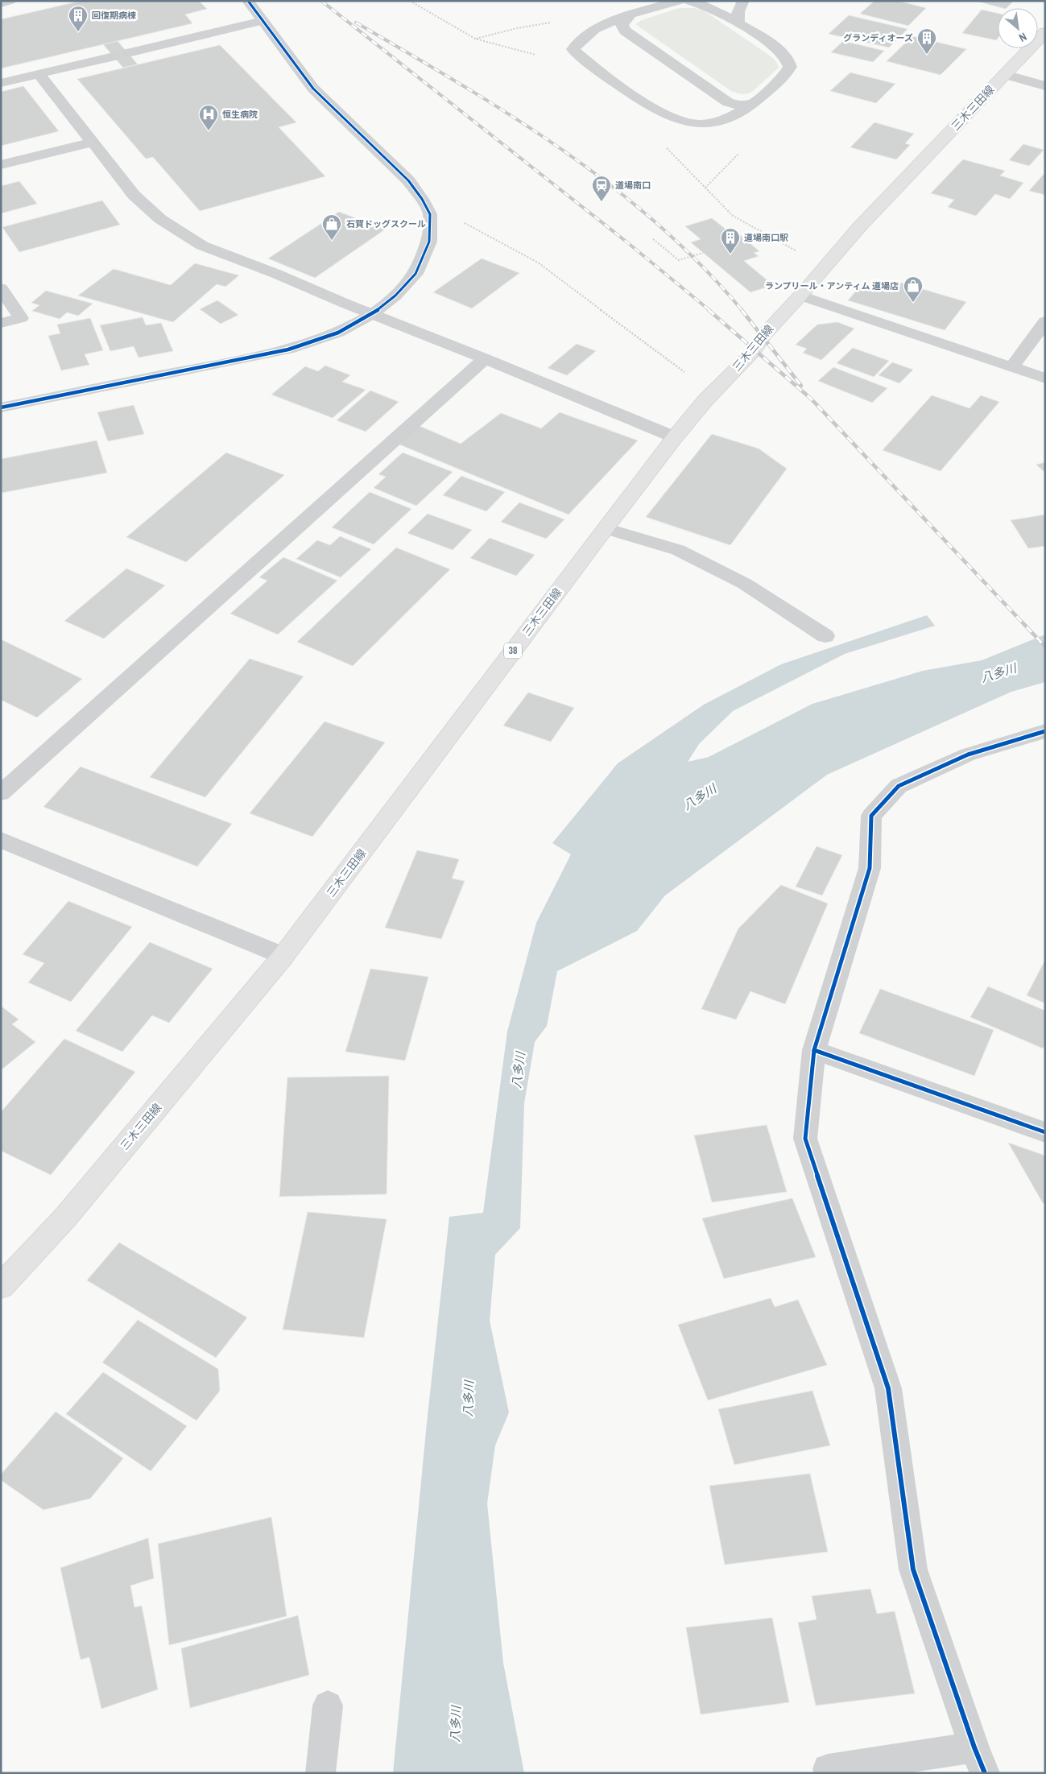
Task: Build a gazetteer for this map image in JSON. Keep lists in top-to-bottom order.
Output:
{
  "streets": {
    "main road": ["三木三田線", "38"]
  },
  "water": ["八多川"],
  "places": {
    "building": ["回復期病棟", "グランディオーズ", "道場南口駅"],
    "hospital": ["恒生病院"],
    "station": ["道場南口"],
    "shop": ["石賀ドッグスクール", "ランプリール・アンティム 道場店"]
  },
  "north": "bottom right"
}
